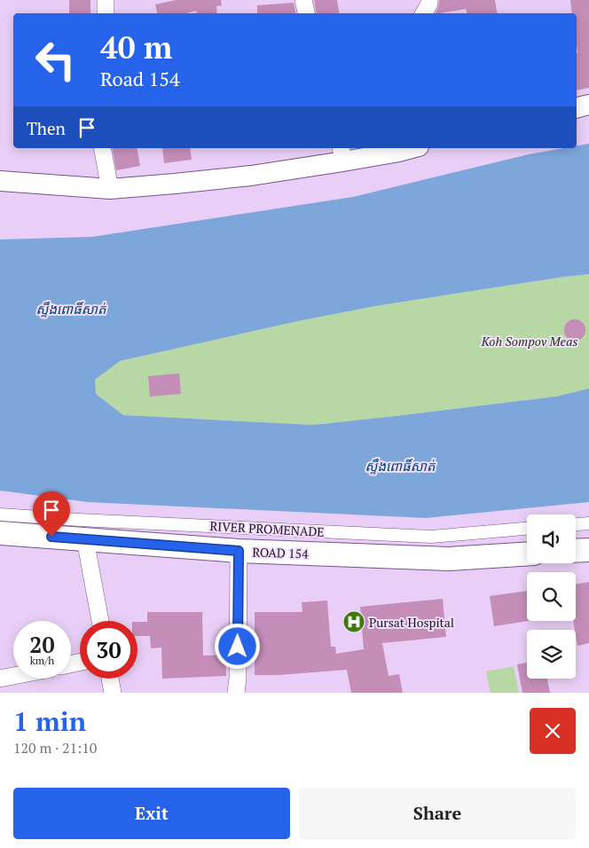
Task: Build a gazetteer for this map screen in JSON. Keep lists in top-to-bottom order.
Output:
{
  "streets": {
    "main road": ["ROAD 154"],
    "street": ["RIVER PROMENADE"]
  },
  "water": ["ស្ទឹងពោធិ៍សាត់"],
  "parks": ["Koh Sompov Meas"],
  "places": {
    "hospital": ["Pursat Hospital"]
  },
  "page": {
    "turn": ["40 m", "Road 154"],
    "then": "Then",
    "speed": "20 km/h",
    "limit": "30",
    "heading": ["1 min", "120 m · 21:10"],
    "buttons": ["Exit", "Share"]
  }
}
